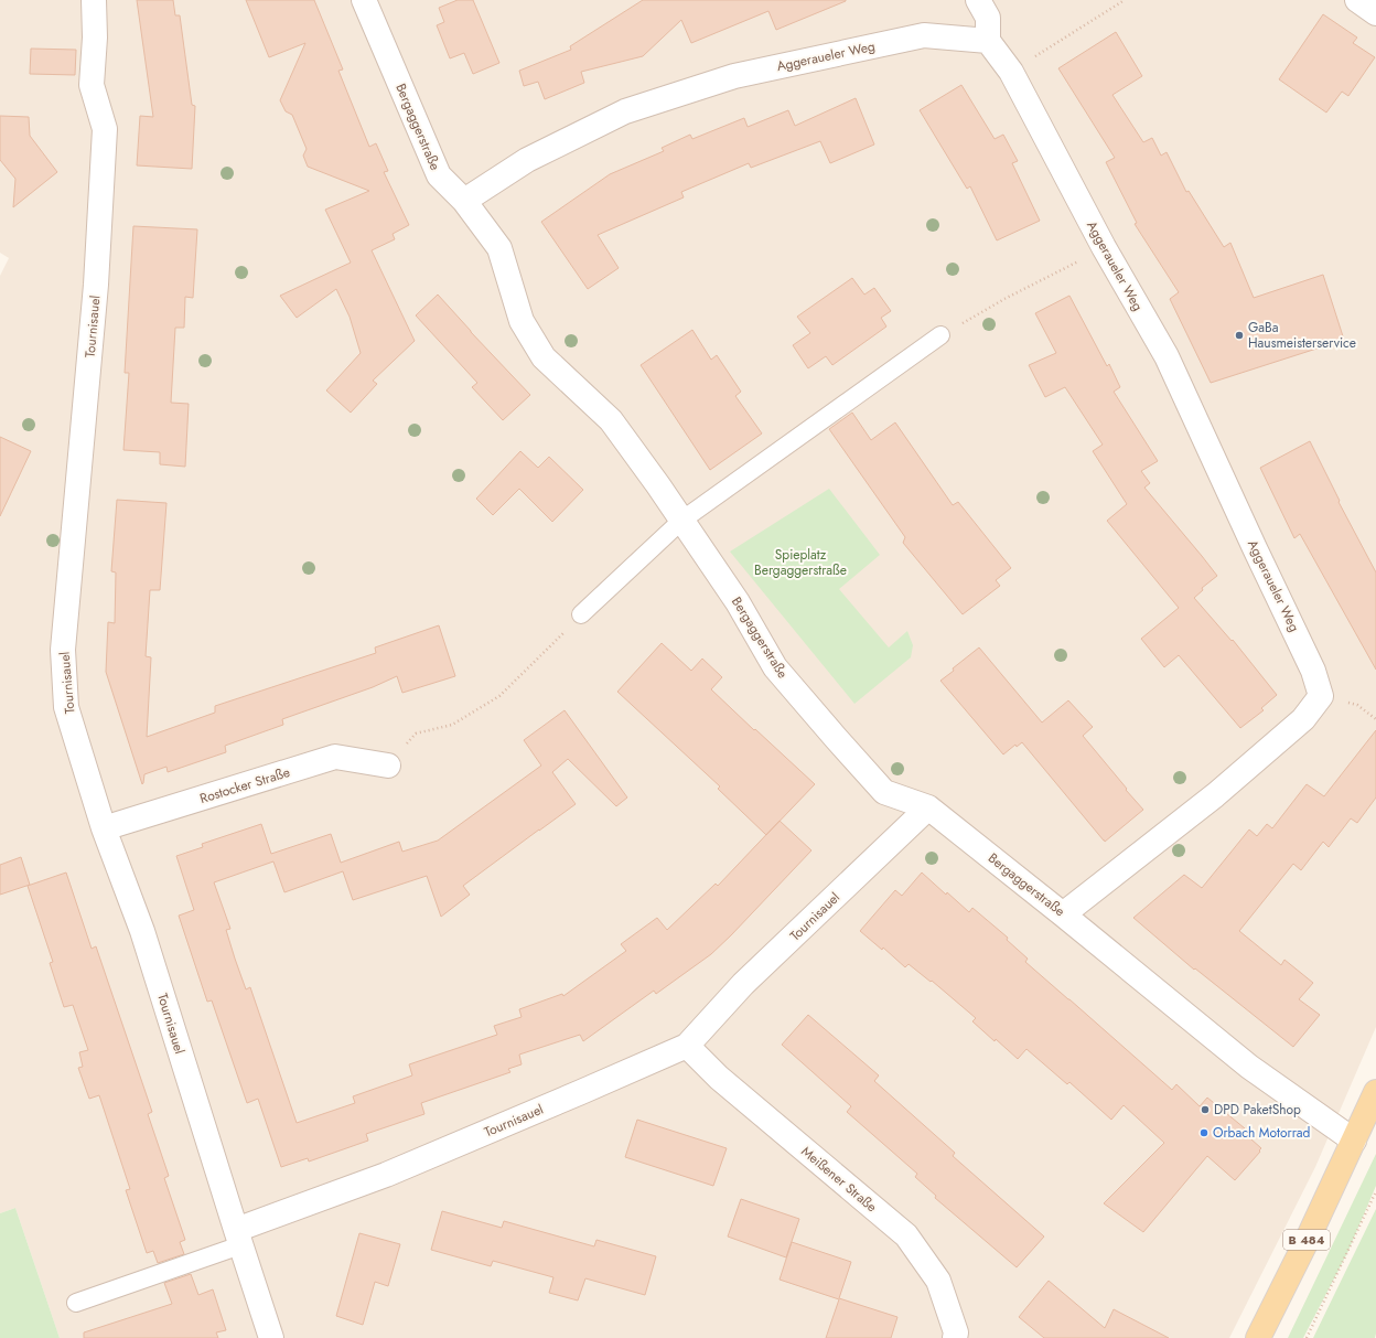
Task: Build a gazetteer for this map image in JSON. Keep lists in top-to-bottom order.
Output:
{
  "streets": {
    "main road": ["B 484"],
    "street": [
      "Aggeraueler Weg",
      "Bergaggerstraße",
      "Tournisauel",
      "Rostocker Straße",
      "Meißener Straße"
    ]
  },
  "crossings": [
    ["Aggeraueler Weg", "Bergaggerstraße"],
    ["Bergaggerstraße", "Tournisauel"],
    ["Bergaggerstraße", "B 484"],
    ["Tournisauel", "Rostocker Straße"],
    ["Tournisauel", "Meißener Straße"]
  ],
  "parks": ["Spieplatz Bergaggerstraße"],
  "places": ["GaBa Hausmeisterservice", "DPD PaketShop", "Orbach Motorrad"]
}
